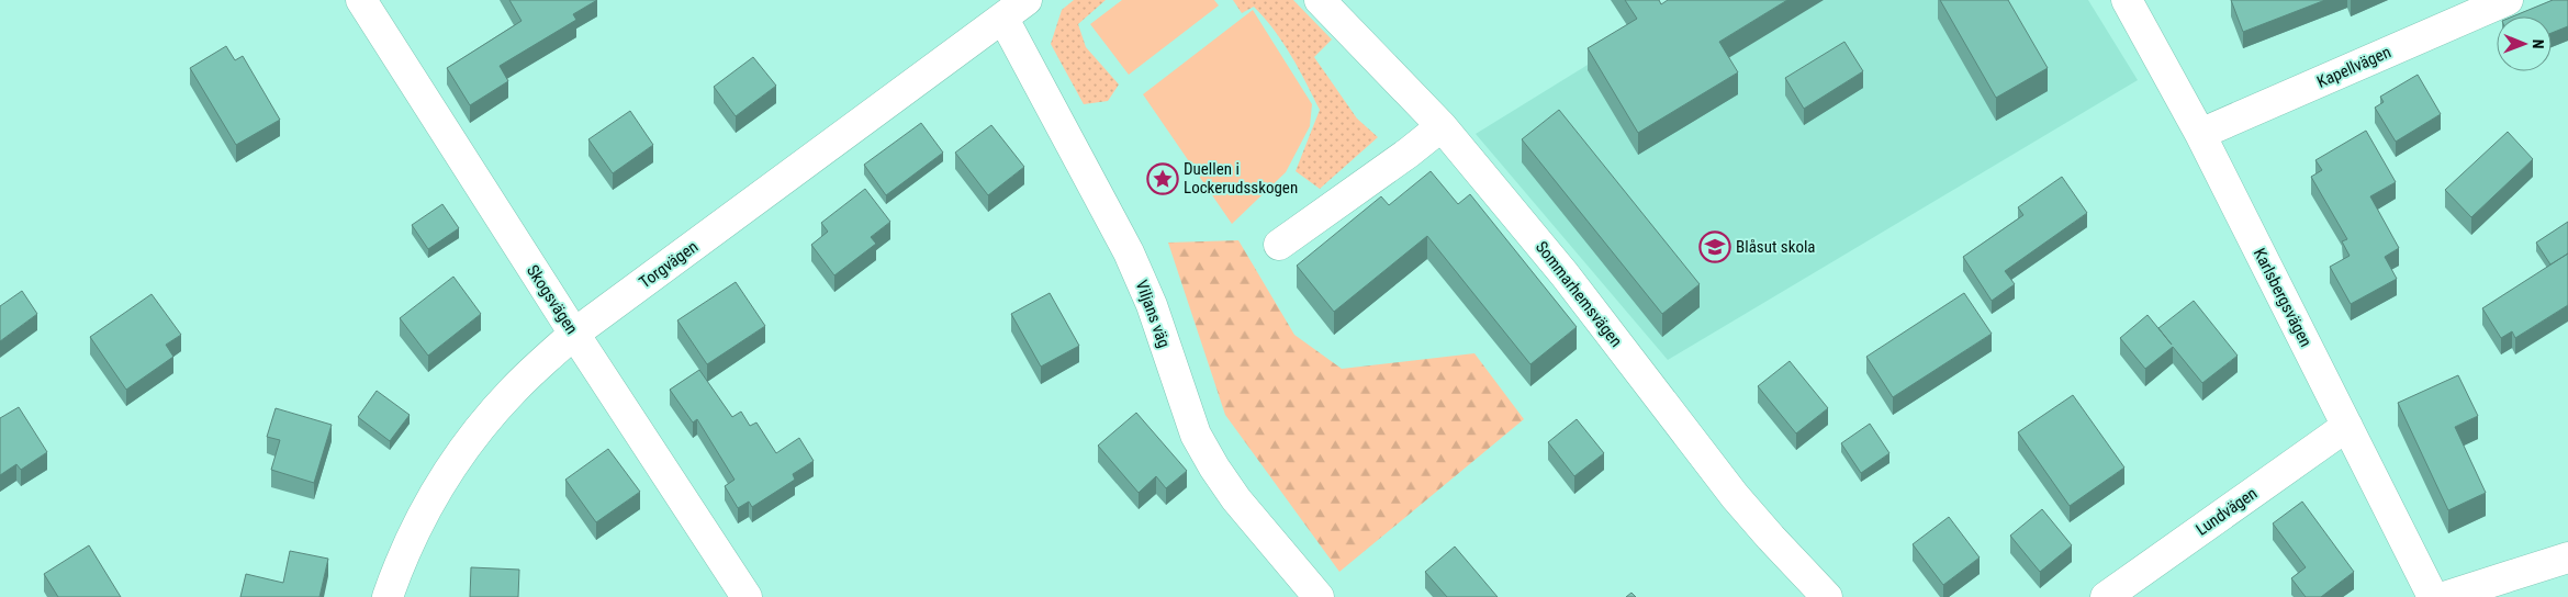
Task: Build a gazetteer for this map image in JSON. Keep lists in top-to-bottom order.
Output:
{
  "streets": {
    "street": [
      "Kapellvägen",
      "Torgvägen",
      "Sommarhemsvägen",
      "Karlsbergsvägen",
      "Skogsvägen",
      "Viljans väg",
      "Lundvägen"
    ]
  },
  "crossings": [
    ["Kapellvägen", "Karlsbergsvägen"],
    ["Torgvägen", "Skogsvägen"],
    ["Torgvägen", "Viljans väg"],
    ["Karlsbergsvägen", "Lundvägen"]
  ],
  "places": {
    "place": ["Duellen i Lockerudsskogen"],
    "school or university": ["Blåsut skola"]
  },
  "north": "right"
}
